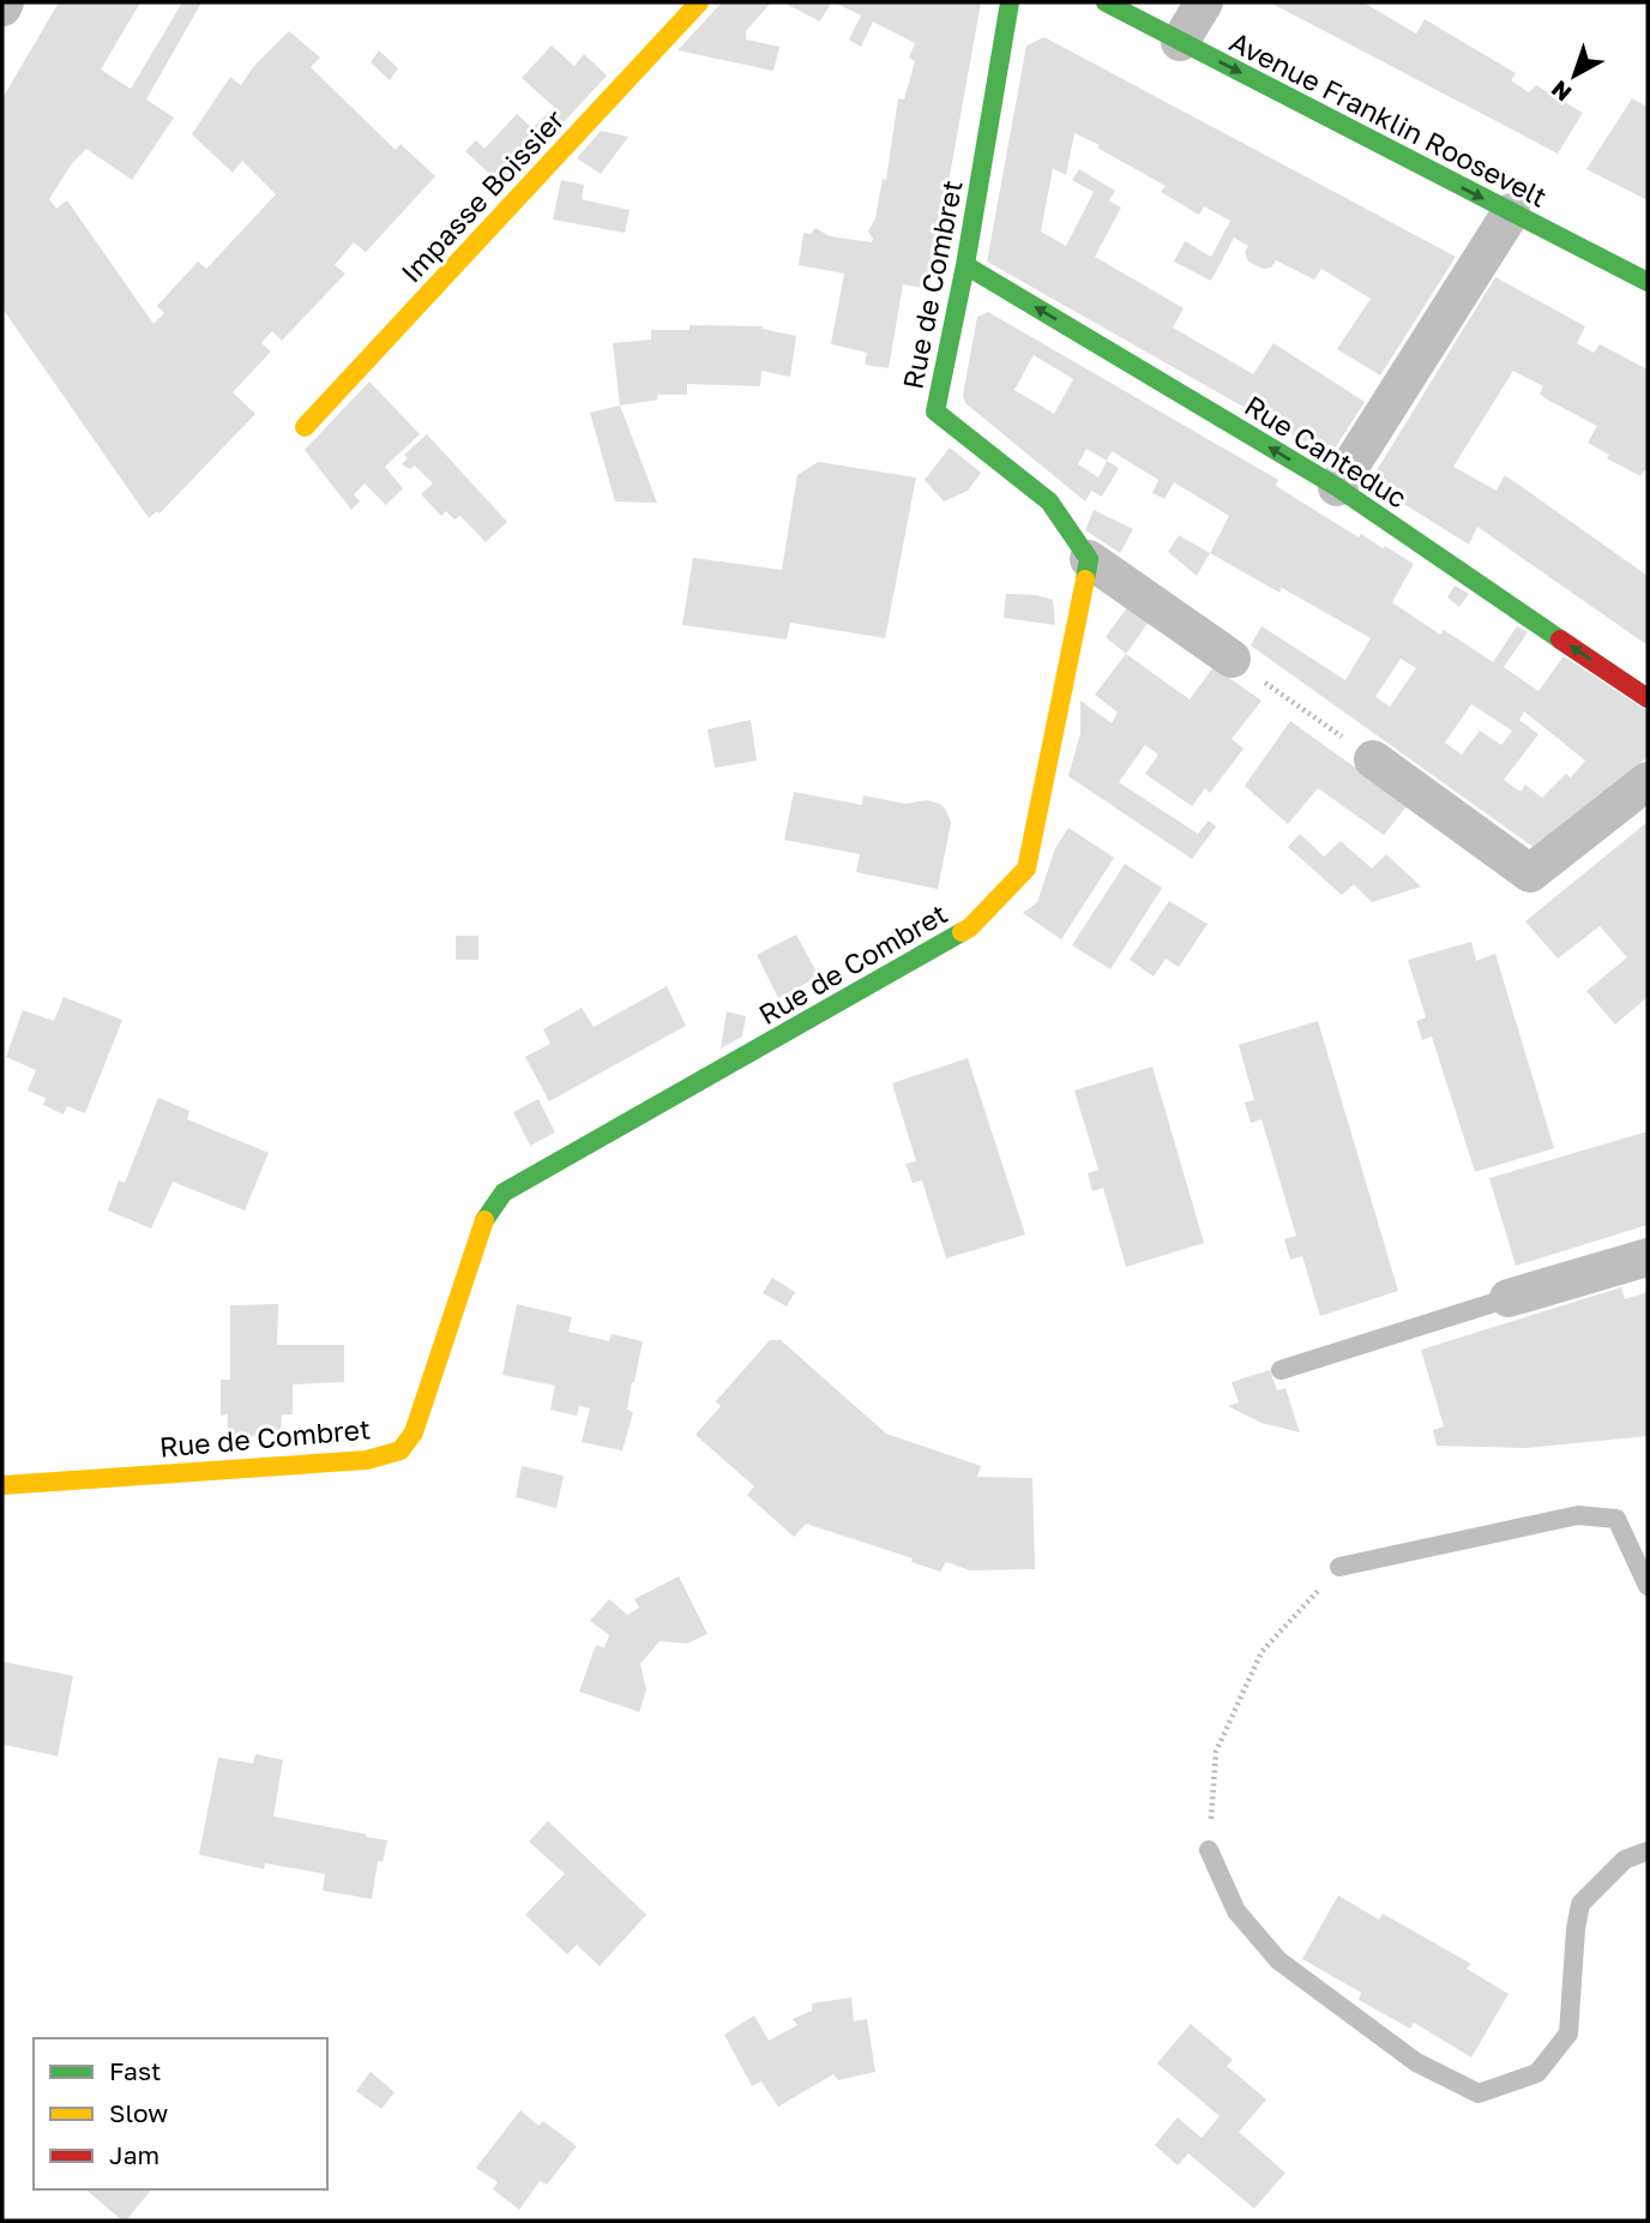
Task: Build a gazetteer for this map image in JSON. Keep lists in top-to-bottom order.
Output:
{
  "streets": {
    "street": [
      "Avenue Franklin Roosevelt",
      "Impasse Boissier",
      "Rue de Combret",
      "Rue Canteduc"
    ]
  },
  "crossings": [
    ["Rue de Combret", "Rue Canteduc"]
  ],
  "one_way": ["Avenue Franklin Roosevelt", "Rue Canteduc"],
  "legend": ["Fast", "Slow", "Jam"],
  "north": "bottom left"
}
